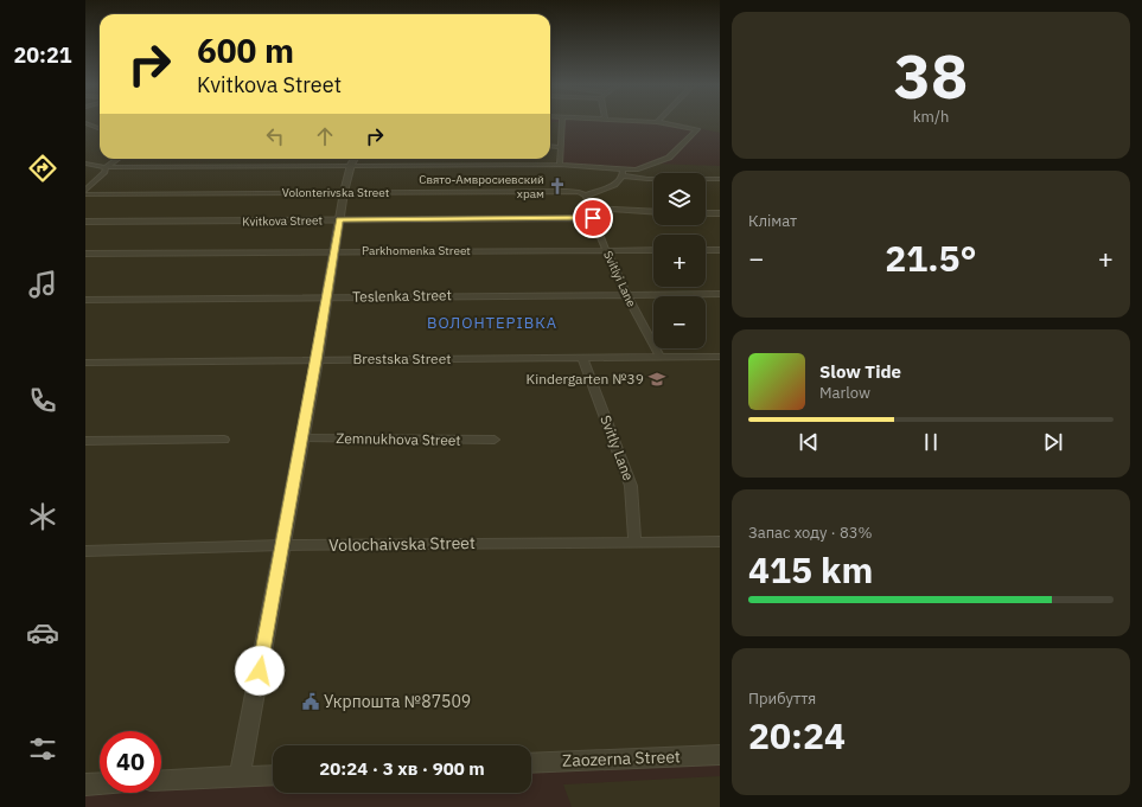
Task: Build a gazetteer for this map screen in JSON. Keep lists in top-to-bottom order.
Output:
{
  "streets": {
    "street": [
      "Volonterivska Street",
      "Kvitkova Street",
      "Parkhomenka Street",
      "Svitlyi Lane",
      "Teslenka Street",
      "Brestska Street",
      "Zemnukhova Street",
      "Svitly Lane",
      "Volochaivska Street",
      "Zaozerna Street"
    ]
  },
  "crossings": [
    ["Volonterivska Street", "Svitlyi Lane"],
    ["Kvitkova Street", "Svitlyi Lane"],
    ["Parkhomenka Street", "Svitlyi Lane"],
    ["Svitlyi Lane", "Teslenka Street"],
    ["Svitlyi Lane", "Brestska Street"],
    ["Brestska Street", "Svitly Lane"],
    ["Svitly Lane", "Volochaivska Street"]
  ],
  "districts": ["ВОЛОНТЕРІВКА"],
  "places": {
    "church": ["Свято-Амвросиевский храм"],
    "school or university": ["Kindergarten №39"],
    "public building": ["Укрпошта №87509"]
  },
  "page": {
    "tabs": "20:21",
    "tile": [
      ["38", "km/h"],
      "Клімат",
      ["Запас ходу · 83%", "415 km"],
      ["Прибуття", "20:24"]
    ],
    "turn": ["600 m", "Kvitkova Street"],
    "map_buttons": ["+", "−"],
    "heat": ["−", "21.5°", "+"],
    "song": ["Slow Tide", "Marlow"],
    "limit": "40",
    "trip": "20:24 · 3 хв · 900 m"
  }
}
